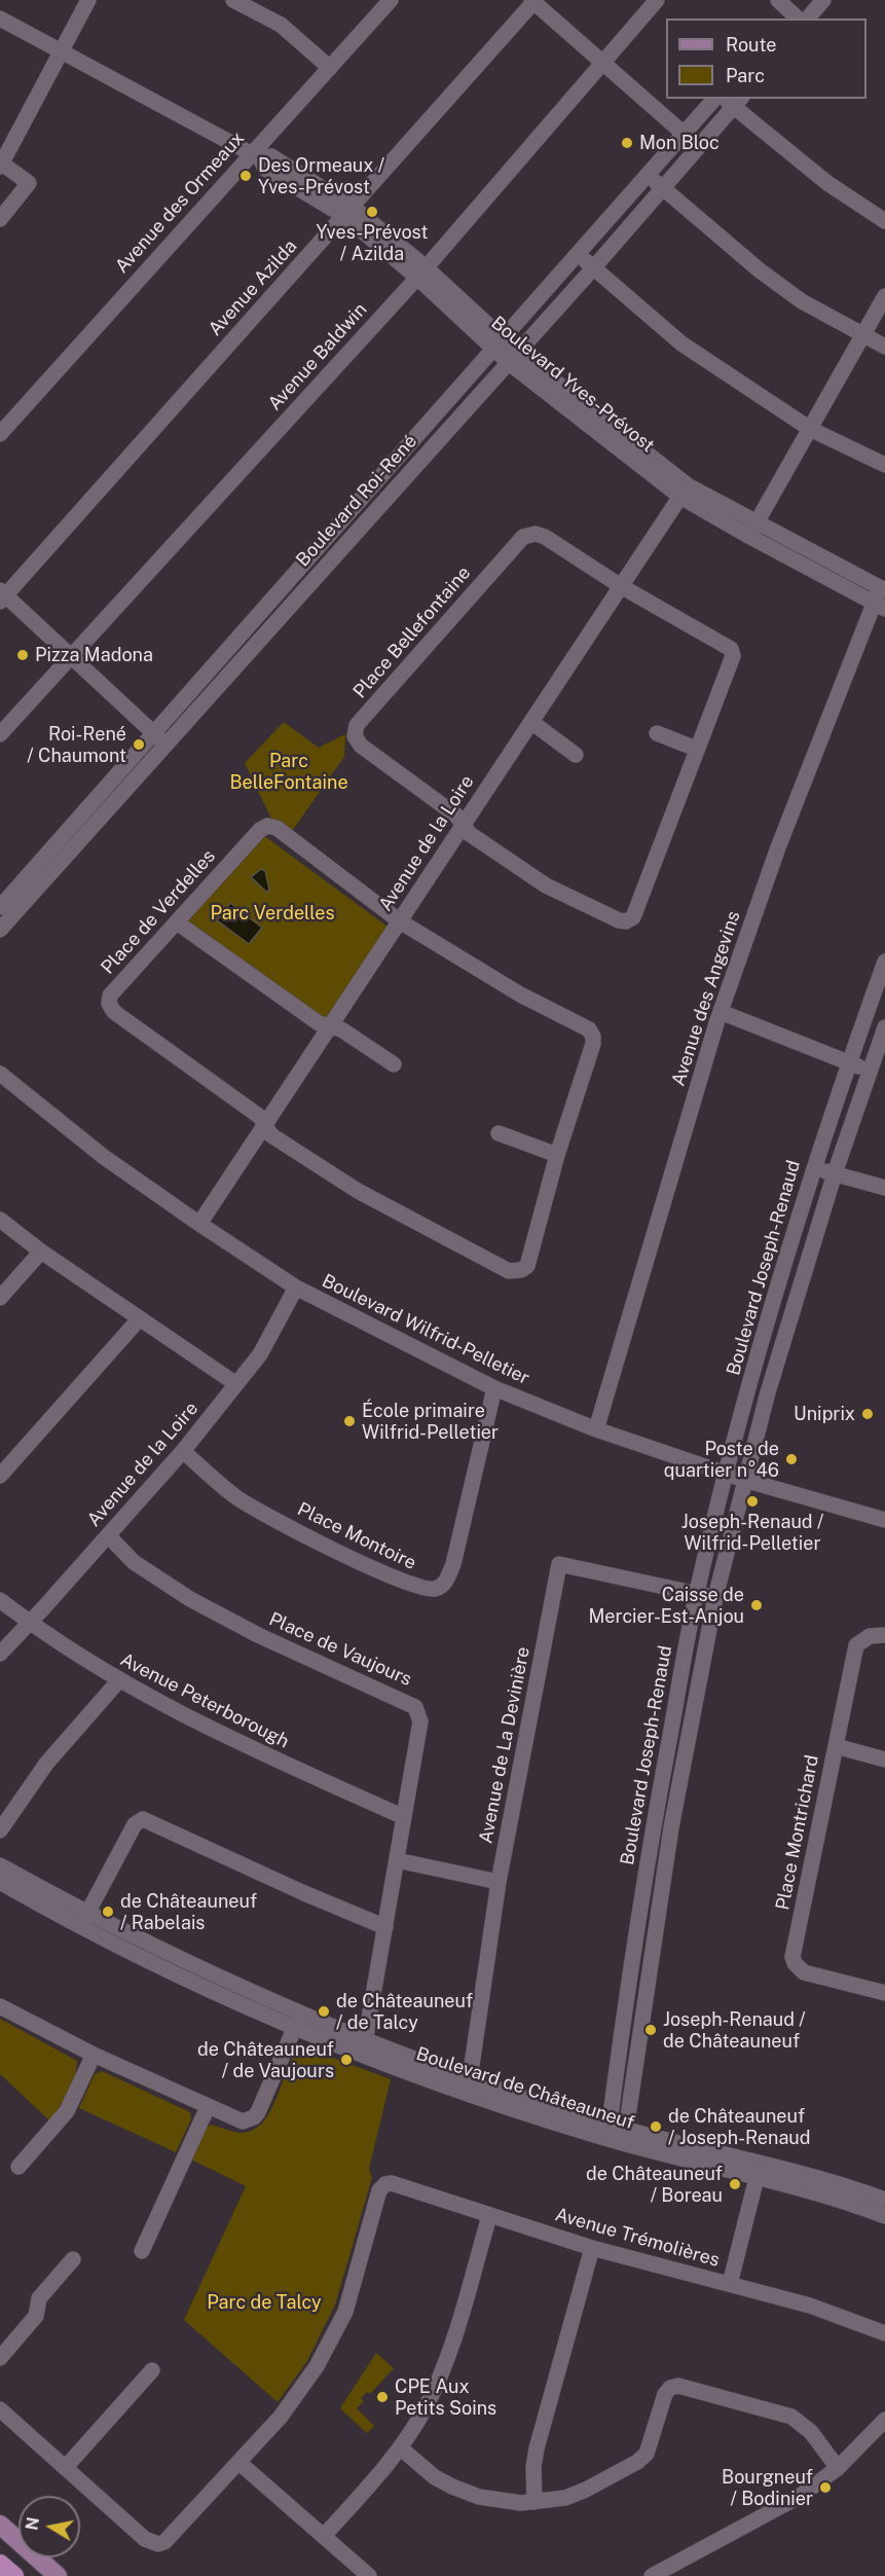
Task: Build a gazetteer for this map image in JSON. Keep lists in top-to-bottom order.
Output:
{
  "streets": {
    "street": [
      "Avenue des Ormeaux",
      "Avenue Azilda",
      "Avenue Baldwin",
      "Boulevard Yves-Prévost",
      "Boulevard Roi-René",
      "Place Bellefontaine",
      "Avenue de la Loire",
      "Place de Verdelles",
      "Avenue des Angevins",
      "Boulevard Joseph-Renaud",
      "Boulevard Wilfrid-Pelletier",
      "Place Montoire",
      "Place de Vaujours",
      "Avenue Peterborough",
      "Avenue de La Devinière",
      "Place Montrichard",
      "Boulevard de Châteauneuf",
      "Avenue Trémolières"
    ]
  },
  "crossings": [
    ["Avenue des Ormeaux", "Boulevard Yves-Prévost"],
    ["Avenue Azilda", "Boulevard Yves-Prévost"],
    ["Avenue Baldwin", "Boulevard Yves-Prévost"],
    ["Boulevard Yves-Prévost", "Boulevard Roi-René"],
    ["Boulevard Yves-Prévost", "Avenue de la Loire"],
    ["Boulevard Yves-Prévost", "Avenue des Angevins"],
    ["Place Bellefontaine", "Avenue de la Loire"],
    ["Avenue de la Loire", "Place de Verdelles"],
    ["Avenue de la Loire", "Boulevard Wilfrid-Pelletier"],
    ["Avenue de la Loire", "Place Montoire"],
    ["Avenue de la Loire", "Place de Vaujours"],
    ["Avenue de la Loire", "Avenue Peterborough"],
    ["Avenue des Angevins", "Boulevard Wilfrid-Pelletier"],
    ["Boulevard Joseph-Renaud", "Boulevard Wilfrid-Pelletier"],
    ["Boulevard Joseph-Renaud", "Avenue de La Devinière"],
    ["Boulevard Joseph-Renaud", "Boulevard de Châteauneuf"],
    ["Boulevard Wilfrid-Pelletier", "Place Montoire"],
    ["Place de Vaujours", "Avenue Peterborough"],
    ["Place de Vaujours", "Boulevard de Châteauneuf"],
    ["Avenue de La Devinière", "Boulevard de Châteauneuf"]
  ],
  "parks": ["Parc BelleFontaine", "Parc Verdelles", "Parc de Talcy"],
  "places": [
    "Mon Bloc",
    "Des Ormeaux / Yves-Prévost",
    "Yves-Prévost / Azilda",
    "Pizza Madona",
    "Roi-René / Chaumont",
    "Uniprix",
    "École primaire Wilfrid-Pelletier",
    "Poste de quartier n°46",
    "Joseph-Renaud / Wilfrid-Pelletier",
    "Caisse de Mercier-Est-Anjou",
    "de Châteauneuf / Rabelais",
    "de Châteauneuf / de Talcy",
    "Joseph-Renaud / de Châteauneuf",
    "de Châteauneuf / de Vaujours",
    "de Châteauneuf / Joseph-Renaud",
    "de Châteauneuf / Boreau",
    "CPE Aux Petits Soins",
    "Bourgneuf / Bodinier"
  ],
  "legend": ["Route", "Parc"],
  "north": "left"
}
